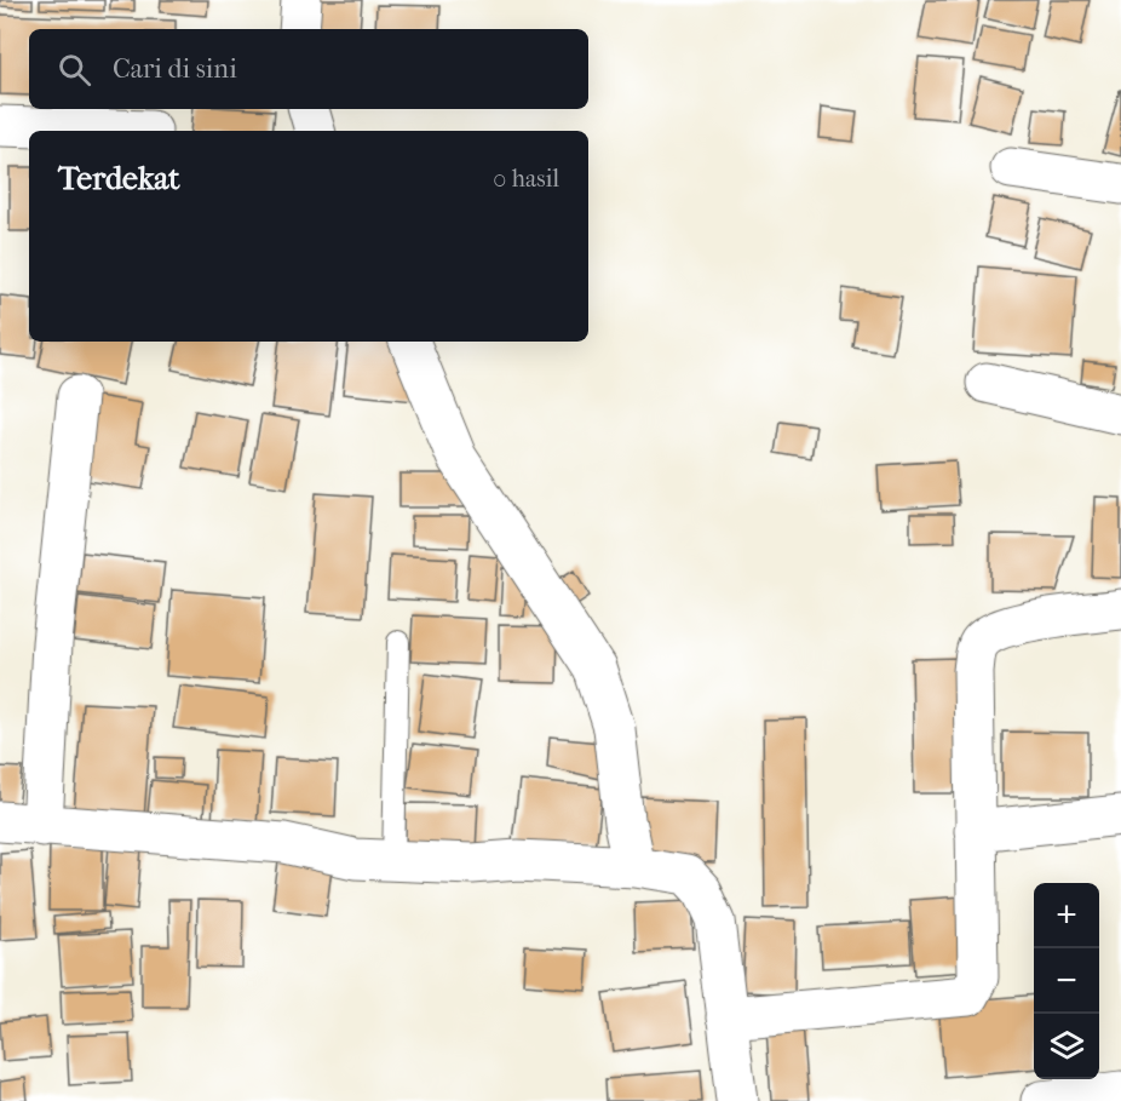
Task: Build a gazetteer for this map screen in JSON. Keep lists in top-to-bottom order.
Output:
{
  "page": {
    "search": "Cari di sini",
    "heading": ["Terdekat", "0 hasil"],
    "map_buttons": ["+", "−"]
  }
}
